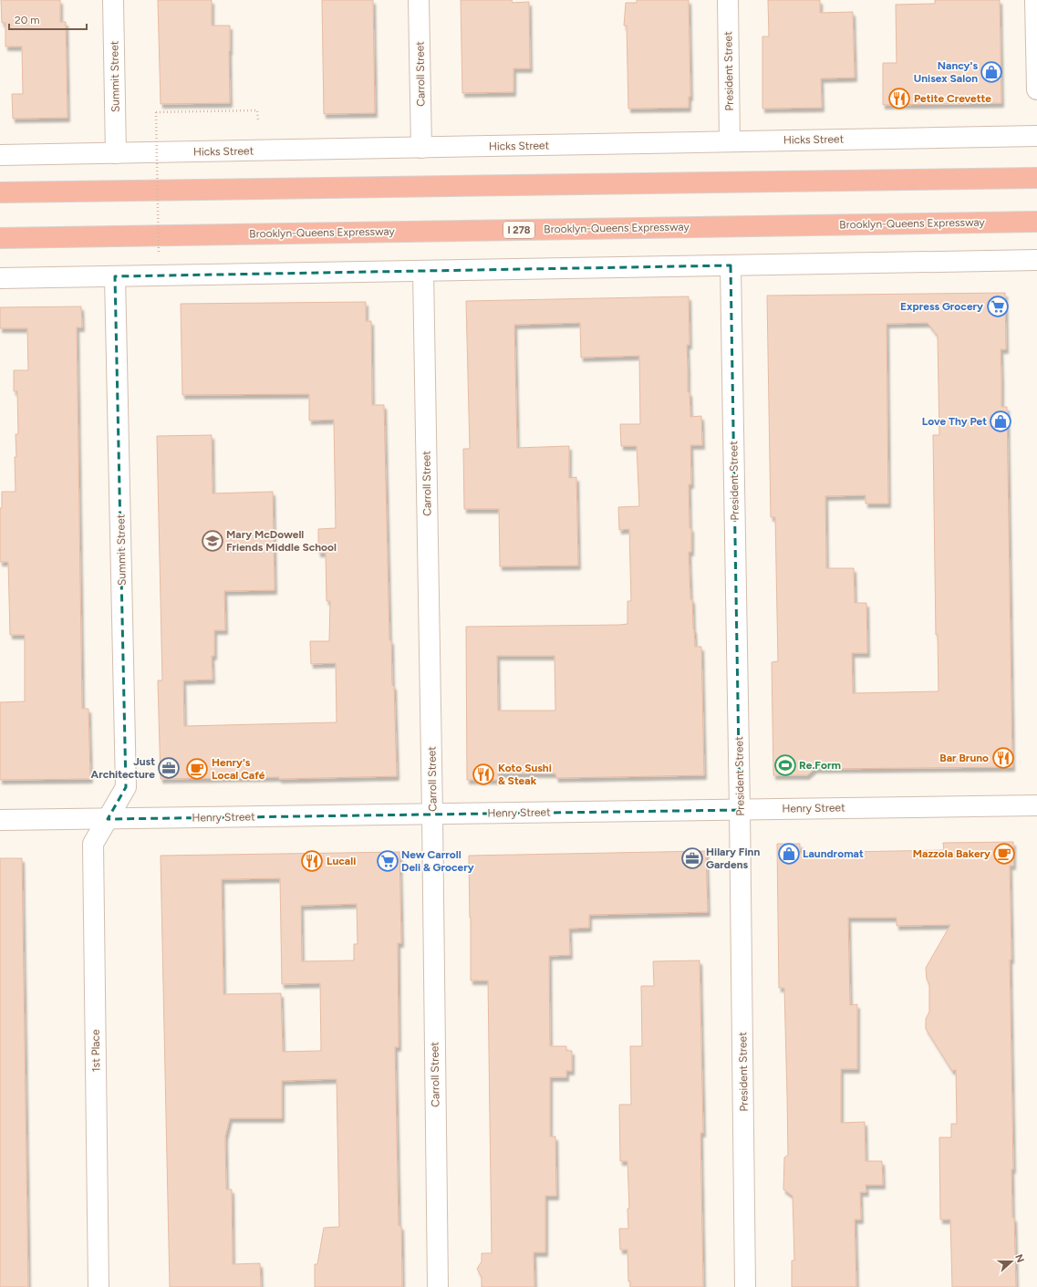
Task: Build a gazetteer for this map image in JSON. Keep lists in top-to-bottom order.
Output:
{
  "streets": {
    "highway": ["Brooklyn-Queens Expressway", "I 278"],
    "street": [
      "President Street",
      "Carroll Street",
      "Summit Street",
      "Hicks Street",
      "Henry Street",
      "1st Place"
    ]
  },
  "crossings": [
    ["President Street", "Hicks Street"],
    ["President Street", "Henry Street"],
    ["Carroll Street", "Hicks Street"],
    ["Carroll Street", "Henry Street"],
    ["Summit Street", "Hicks Street"],
    ["Summit Street", "Henry Street"],
    ["Summit Street", "1st Place"],
    ["Henry Street", "1st Place"]
  ],
  "places": {
    "shop": ["Nancy's Unisex Salon", "Love Thy Pet", "Laundromat"],
    "restaurant": [
      "Petite Crevette",
      "Bar Bruno",
      "Koto Sushi & Steak",
      "Lucali"
    ],
    "supermarket": ["Express Grocery", "New Carroll Deli & Grocery"],
    "school or university": ["Mary McDowell Friends Middle School"],
    "sports": ["Re.Form"],
    "office": ["Just Architecture", "Hilary Finn Gardens"],
    "cafe": ["Henry's Local Café", "Mazzola Bakery"]
  },
  "scale_bar": "20 m",
  "north": "right"
}
